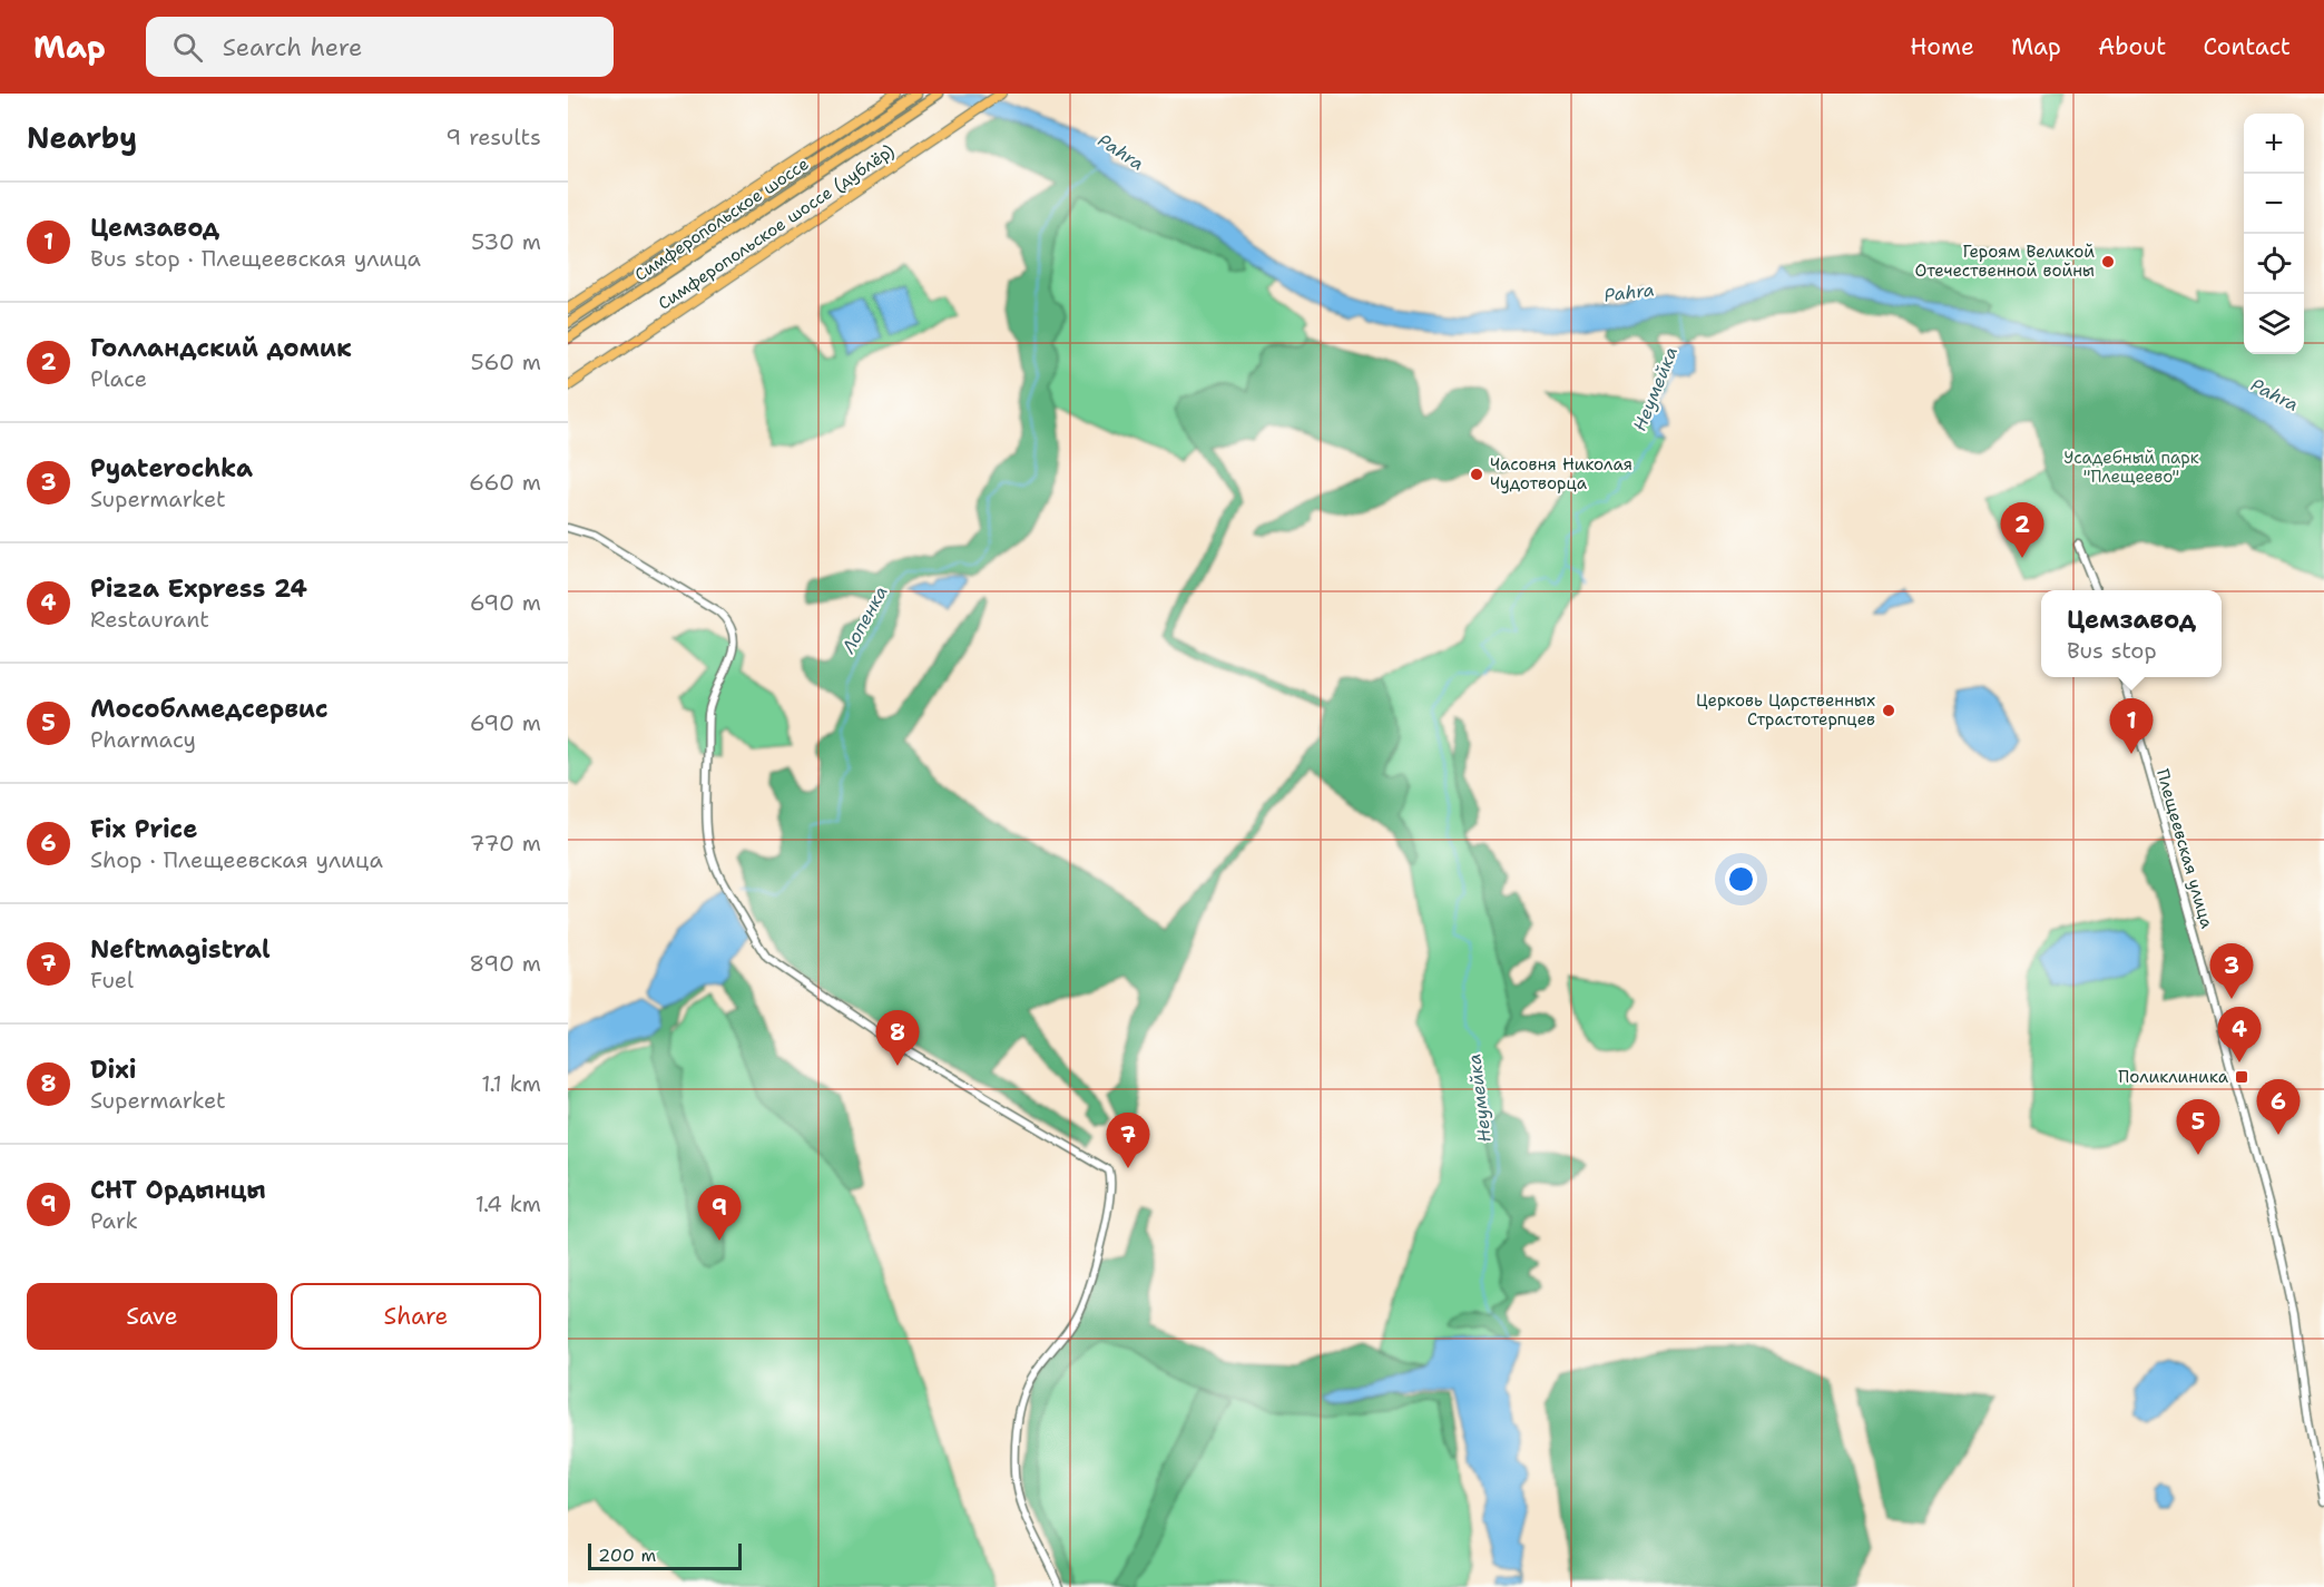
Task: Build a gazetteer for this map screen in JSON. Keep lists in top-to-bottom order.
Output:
{
  "streets": {
    "highway": ["Симферопольское шоссе"],
    "main road": ["Симферопольское шоссе (дублёр)"],
    "street": ["Плещеевская улица"]
  },
  "water": ["Pahra", "Неумейка", "Лопенка"],
  "parks": ["Усадебный парк \"Плещеево\""],
  "places": {
    "other": ["Героям Великой Отечественной войны", "Часовня Николая Чудотворца", "Церковь Царственных Страстотерпцев"],
    "transit": ["Поликлиника"]
  },
  "scale_bar": "200 m",
  "page": {
    "header": "Map",
    "search": "Search here",
    "nav": [
      "Home",
      "Map",
      "About",
      "Contact"
    ],
    "heading": ["Nearby", "9 results"],
    "map_buttons": ["+", "−"],
    "list": [
      {
        "mark": "1",
        "name": "Цемзавод",
        "note": "Bus stop · Плещеевская улица",
        "value": "530 m"
      },
      {
        "mark": "2",
        "name": "Голландский домик",
        "note": "Place",
        "value": "560 m"
      },
      {
        "mark": "3",
        "name": "Pyaterochka",
        "note": "Supermarket",
        "value": "660 m"
      },
      {
        "mark": "4",
        "name": "Pizza Express 24",
        "note": "Restaurant",
        "value": "690 m"
      },
      {
        "mark": "5",
        "name": "Мособлмедсервис",
        "note": "Pharmacy",
        "value": "690 m"
      },
      {
        "mark": "6",
        "name": "Fix Price",
        "note": "Shop · Плещеевская улица",
        "value": "770 m"
      },
      {
        "mark": "7",
        "name": "Neftmagistral",
        "note": "Fuel",
        "value": "890 m"
      },
      {
        "mark": "8",
        "name": "Dixi",
        "note": "Supermarket",
        "value": "1.1 km"
      },
      {
        "mark": "9",
        "name": "СНТ Ордынцы",
        "note": "Park",
        "value": "1.4 km"
      }
    ],
    "pins": [
      "2",
      "1",
      "3",
      "4",
      "8",
      "6",
      "5",
      "7",
      "9"
    ],
    "popup": ["Цемзавод", "Bus stop"],
    "buttons": ["Save", "Share"],
    "scale": "200 m"
  }
}
